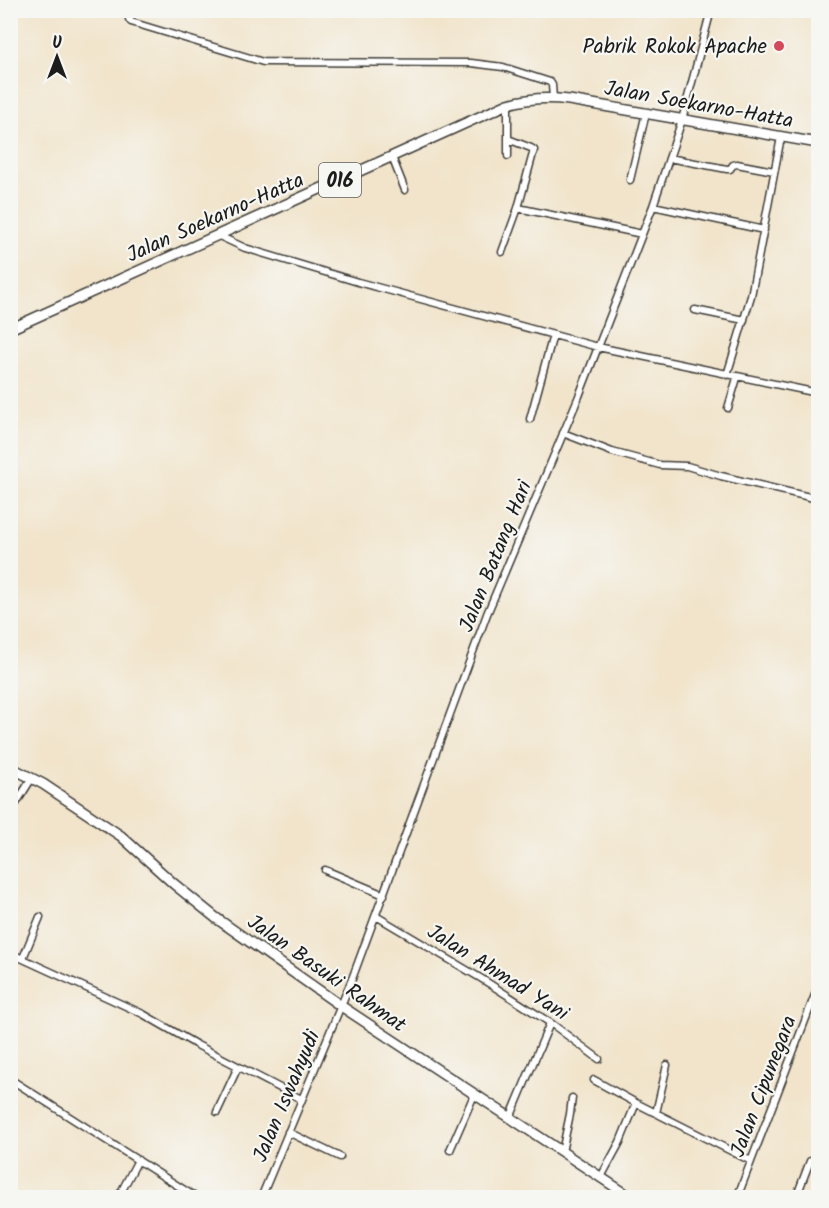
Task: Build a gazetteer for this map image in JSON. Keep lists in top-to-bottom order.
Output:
{
  "streets": {
    "main road": ["Jalan Soekarno-Hatta", "016", "Jalan Basuki Rahmat"],
    "street": [
      "Jalan Batang Hari",
      "Jalan Ahmad Yani",
      "Jalan Cipunegara",
      "Jalan Iswahyudi"
    ]
  },
  "crossings": [
    ["Jalan Soekarno-Hatta", "Jalan Batang Hari"],
    ["Jalan Batang Hari", "Jalan Ahmad Yani"],
    ["Jalan Batang Hari", "Jalan Basuki Rahmat"],
    ["Jalan Batang Hari", "Jalan Iswahyudi"],
    ["Jalan Basuki Rahmat", "Jalan Iswahyudi"]
  ],
  "places": ["Pabrik Rokok Apache"],
  "north": "top"
}
